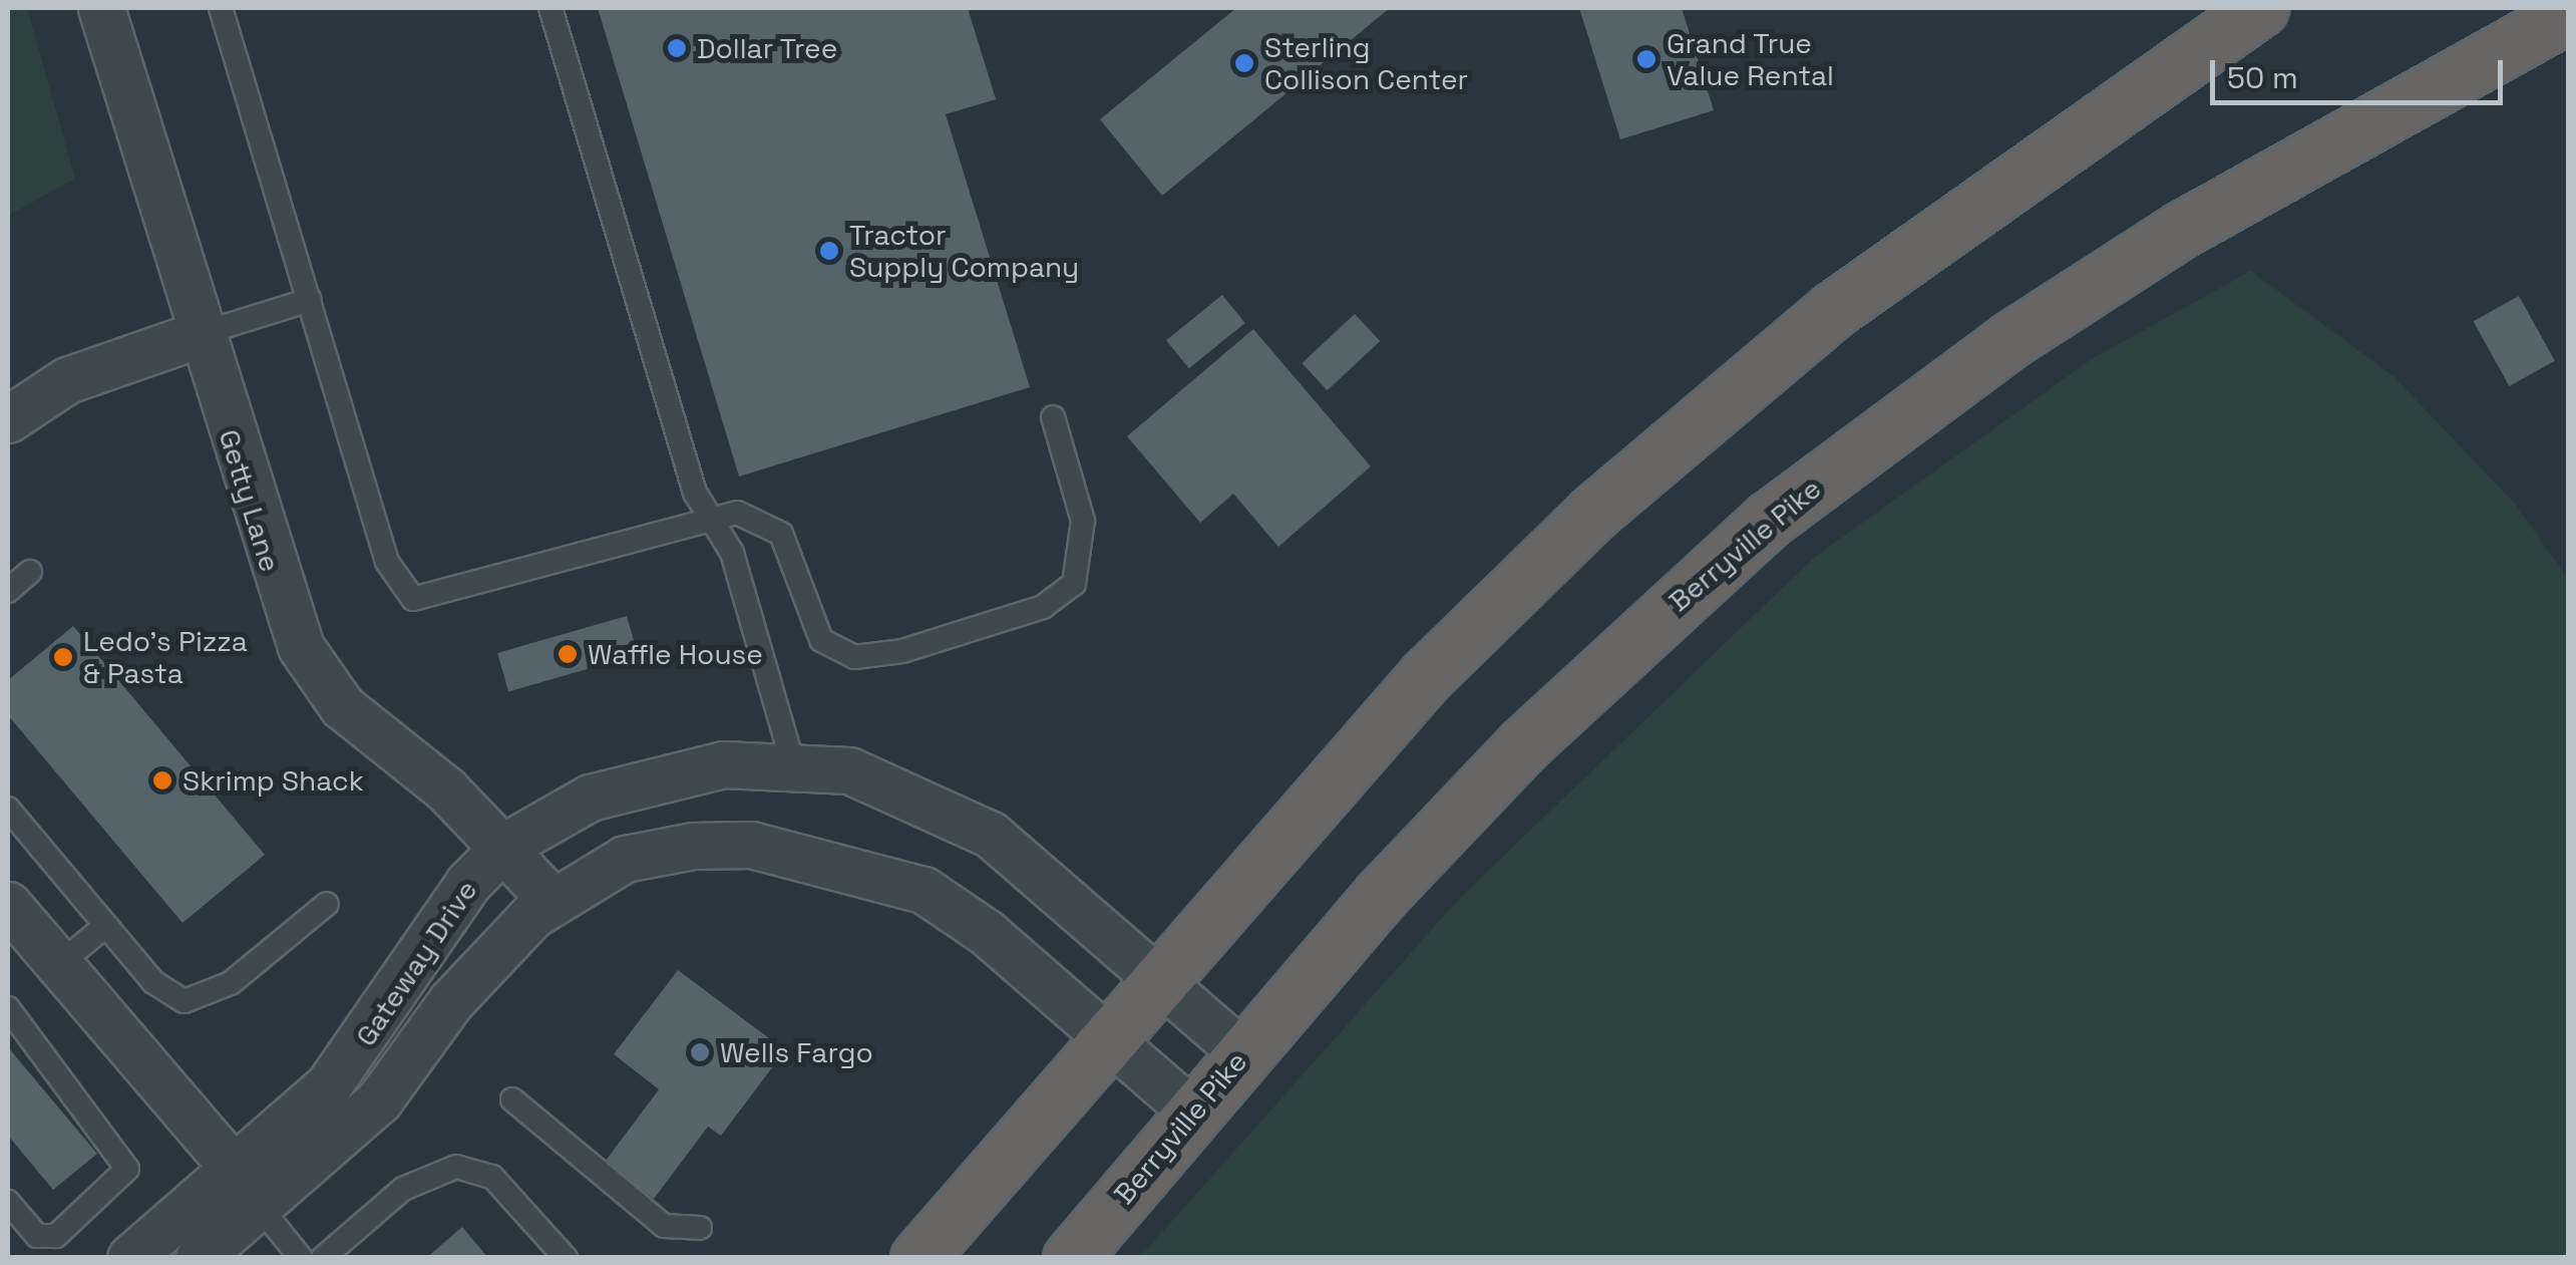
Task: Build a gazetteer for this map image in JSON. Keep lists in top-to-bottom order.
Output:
{
  "streets": {
    "highway": ["Berryville Pike"],
    "street": ["Getty Lane", "Gateway Drive"]
  },
  "crossings": [
    ["Getty Lane", "Gateway Drive"],
    ["Berryville Pike", "Gateway Drive"]
  ],
  "places": [
    "Dollar Tree",
    "Grand True Value Rental",
    "Sterling Collison Center",
    "Tractor Supply Company",
    "Waffle House",
    "Ledo's Pizza & Pasta",
    "Skrimp Shack",
    "Wells Fargo"
  ],
  "scale_bar": "50 m"
}
